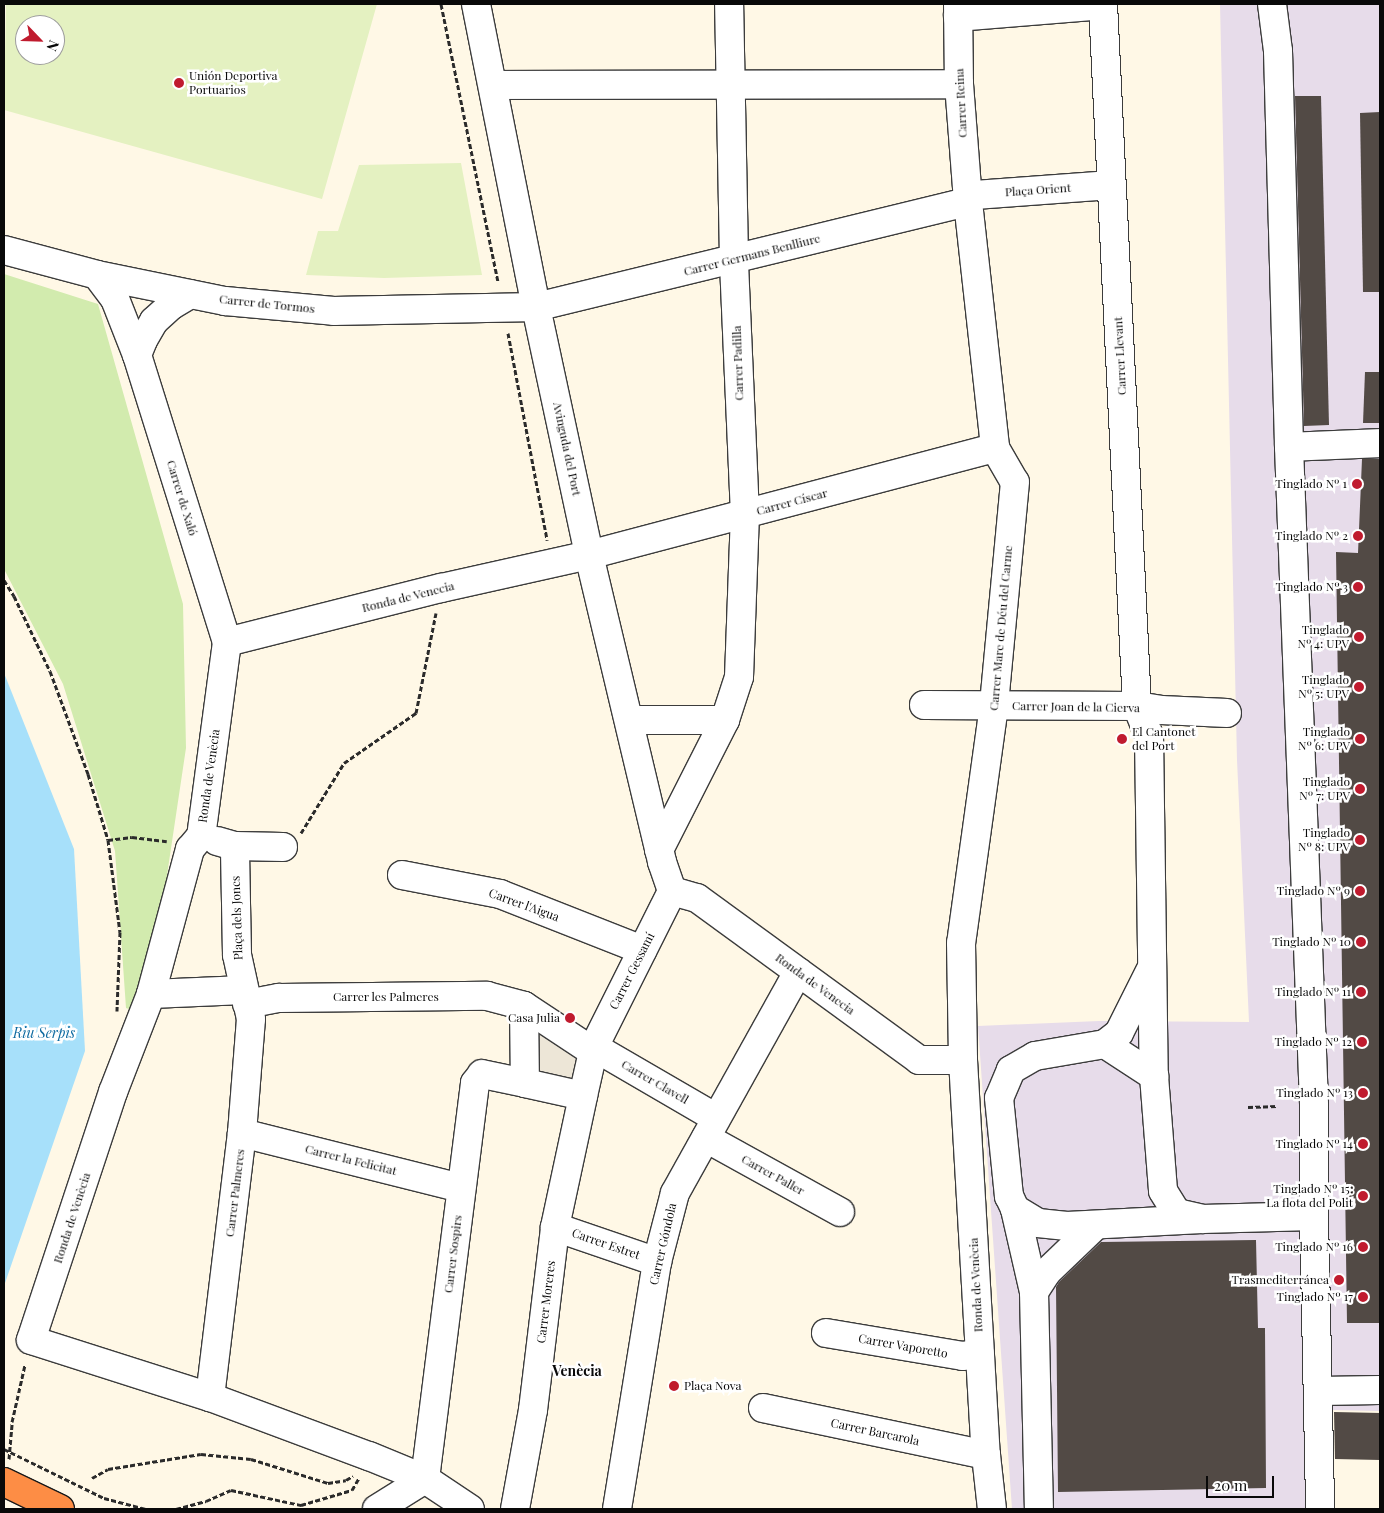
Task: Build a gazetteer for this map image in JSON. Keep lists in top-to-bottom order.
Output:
{
  "streets": {
    "street": [
      "Carrer Reina",
      "Plaça Orient",
      "Carrer Germans Benlliure",
      "Carrer de Tormos",
      "Carrer Llevant",
      "Carrer Padilla",
      "Avinguda del Port",
      "Carrer de Xaló",
      "Carrer Císcar",
      "Ronda de Venecia",
      "Carrer Mare de Déu del Carme",
      "Carrer Joan de la Cierva",
      "Ronda de Venècia",
      "Carrer l'Aigua",
      "Plaça dels Joncs",
      "Carrer Gessamí",
      "Carrer les Palmeres",
      "Carrer Clavell",
      "Carrer la Felicitat",
      "Carrer Paller",
      "Carrer Palmeres",
      "Carrer Estret",
      "Carrer Góndola",
      "Carrer Sospirs",
      "Carrer Moreres",
      "Carrer Vaporetto",
      "Carrer Barcarola"
    ]
  },
  "crossings": [
    ["Carrer Reina", "Plaça Orient"],
    ["Carrer Reina", "Carrer Germans Benlliure"],
    ["Carrer Reina", "Carrer Mare de Déu del Carme"],
    ["Plaça Orient", "Carrer Germans Benlliure"],
    ["Plaça Orient", "Carrer Llevant"],
    ["Plaça Orient", "Carrer Mare de Déu del Carme"],
    ["Carrer Germans Benlliure", "Carrer de Tormos"],
    ["Carrer Germans Benlliure", "Carrer Padilla"],
    ["Carrer Germans Benlliure", "Avinguda del Port"],
    ["Carrer Germans Benlliure", "Carrer Mare de Déu del Carme"],
    ["Carrer de Tormos", "Avinguda del Port"],
    ["Carrer de Tormos", "Carrer de Xaló"],
    ["Carrer Llevant", "Carrer Joan de la Cierva"],
    ["Carrer Padilla", "Avinguda del Port"],
    ["Carrer Padilla", "Carrer Císcar"],
    ["Avinguda del Port", "Carrer Císcar"],
    ["Avinguda del Port", "Ronda de Venecia"],
    ["Avinguda del Port", "Carrer Gessamí"],
    ["Carrer de Xaló", "Ronda de Venecia"],
    ["Carrer de Xaló", "Ronda de Venècia"],
    ["Carrer Císcar", "Ronda de Venecia"],
    ["Carrer Císcar", "Carrer Mare de Déu del Carme"],
    ["Ronda de Venecia", "Carrer Mare de Déu del Carme"],
    ["Ronda de Venecia", "Ronda de Venècia"],
    ["Ronda de Venecia", "Carrer Gessamí"],
    ["Ronda de Venecia", "Carrer Góndola"],
    ["Carrer Mare de Déu del Carme", "Carrer Joan de la Cierva"],
    ["Carrer Mare de Déu del Carme", "Ronda de Venècia"],
    ["Ronda de Venècia", "Carrer les Palmeres"],
    ["Ronda de Venècia", "Carrer Vaporetto"],
    ["Ronda de Venècia", "Carrer Barcarola"],
    ["Carrer l'Aigua", "Carrer Gessamí"],
    ["Plaça dels Joncs", "Carrer les Palmeres"],
    ["Plaça dels Joncs", "Carrer Palmeres"],
    ["Carrer Gessamí", "Carrer les Palmeres"],
    ["Carrer Gessamí", "Carrer Clavell"],
    ["Carrer Gessamí", "Carrer Moreres"],
    ["Carrer les Palmeres", "Carrer Clavell"],
    ["Carrer les Palmeres", "Carrer Palmeres"],
    ["Carrer Clavell", "Carrer Paller"],
    ["Carrer Clavell", "Carrer Góndola"],
    ["Carrer la Felicitat", "Carrer Palmeres"],
    ["Carrer la Felicitat", "Carrer Sospirs"],
    ["Carrer Paller", "Carrer Góndola"],
    ["Carrer Estret", "Carrer Góndola"],
    ["Carrer Estret", "Carrer Moreres"]
  ],
  "districts": ["Venècia"],
  "water": ["Riu Serpis"],
  "places": [
    "Unión Deportiva Portuarios",
    "Tinglado Nº 1",
    "Tinglado Nº 2",
    "Tinglado Nº 3",
    "Tinglado Nº 4: UPV",
    "Tinglado Nº 5: UPV",
    "El Cantonet del Port",
    "Tinglado Nº 6: UPV",
    "Tinglado Nº 7: UPV",
    "Tinglado Nº 8: UPV",
    "Tinglado Nº 9",
    "Tinglado Nº 10",
    "Tinglado Nº 11",
    "Casa Julia",
    "Tinglado Nº 12",
    "Tinglado Nº 13",
    "Tinglado Nº 14",
    "Tinglado Nº 15: La flota del Polit",
    "Tinglado Nº 16",
    "Trasmediterránea",
    "Tinglado Nº 17",
    "Plaça Nova"
  ],
  "scale_bar": "20 m",
  "north": "bottom right"
}
